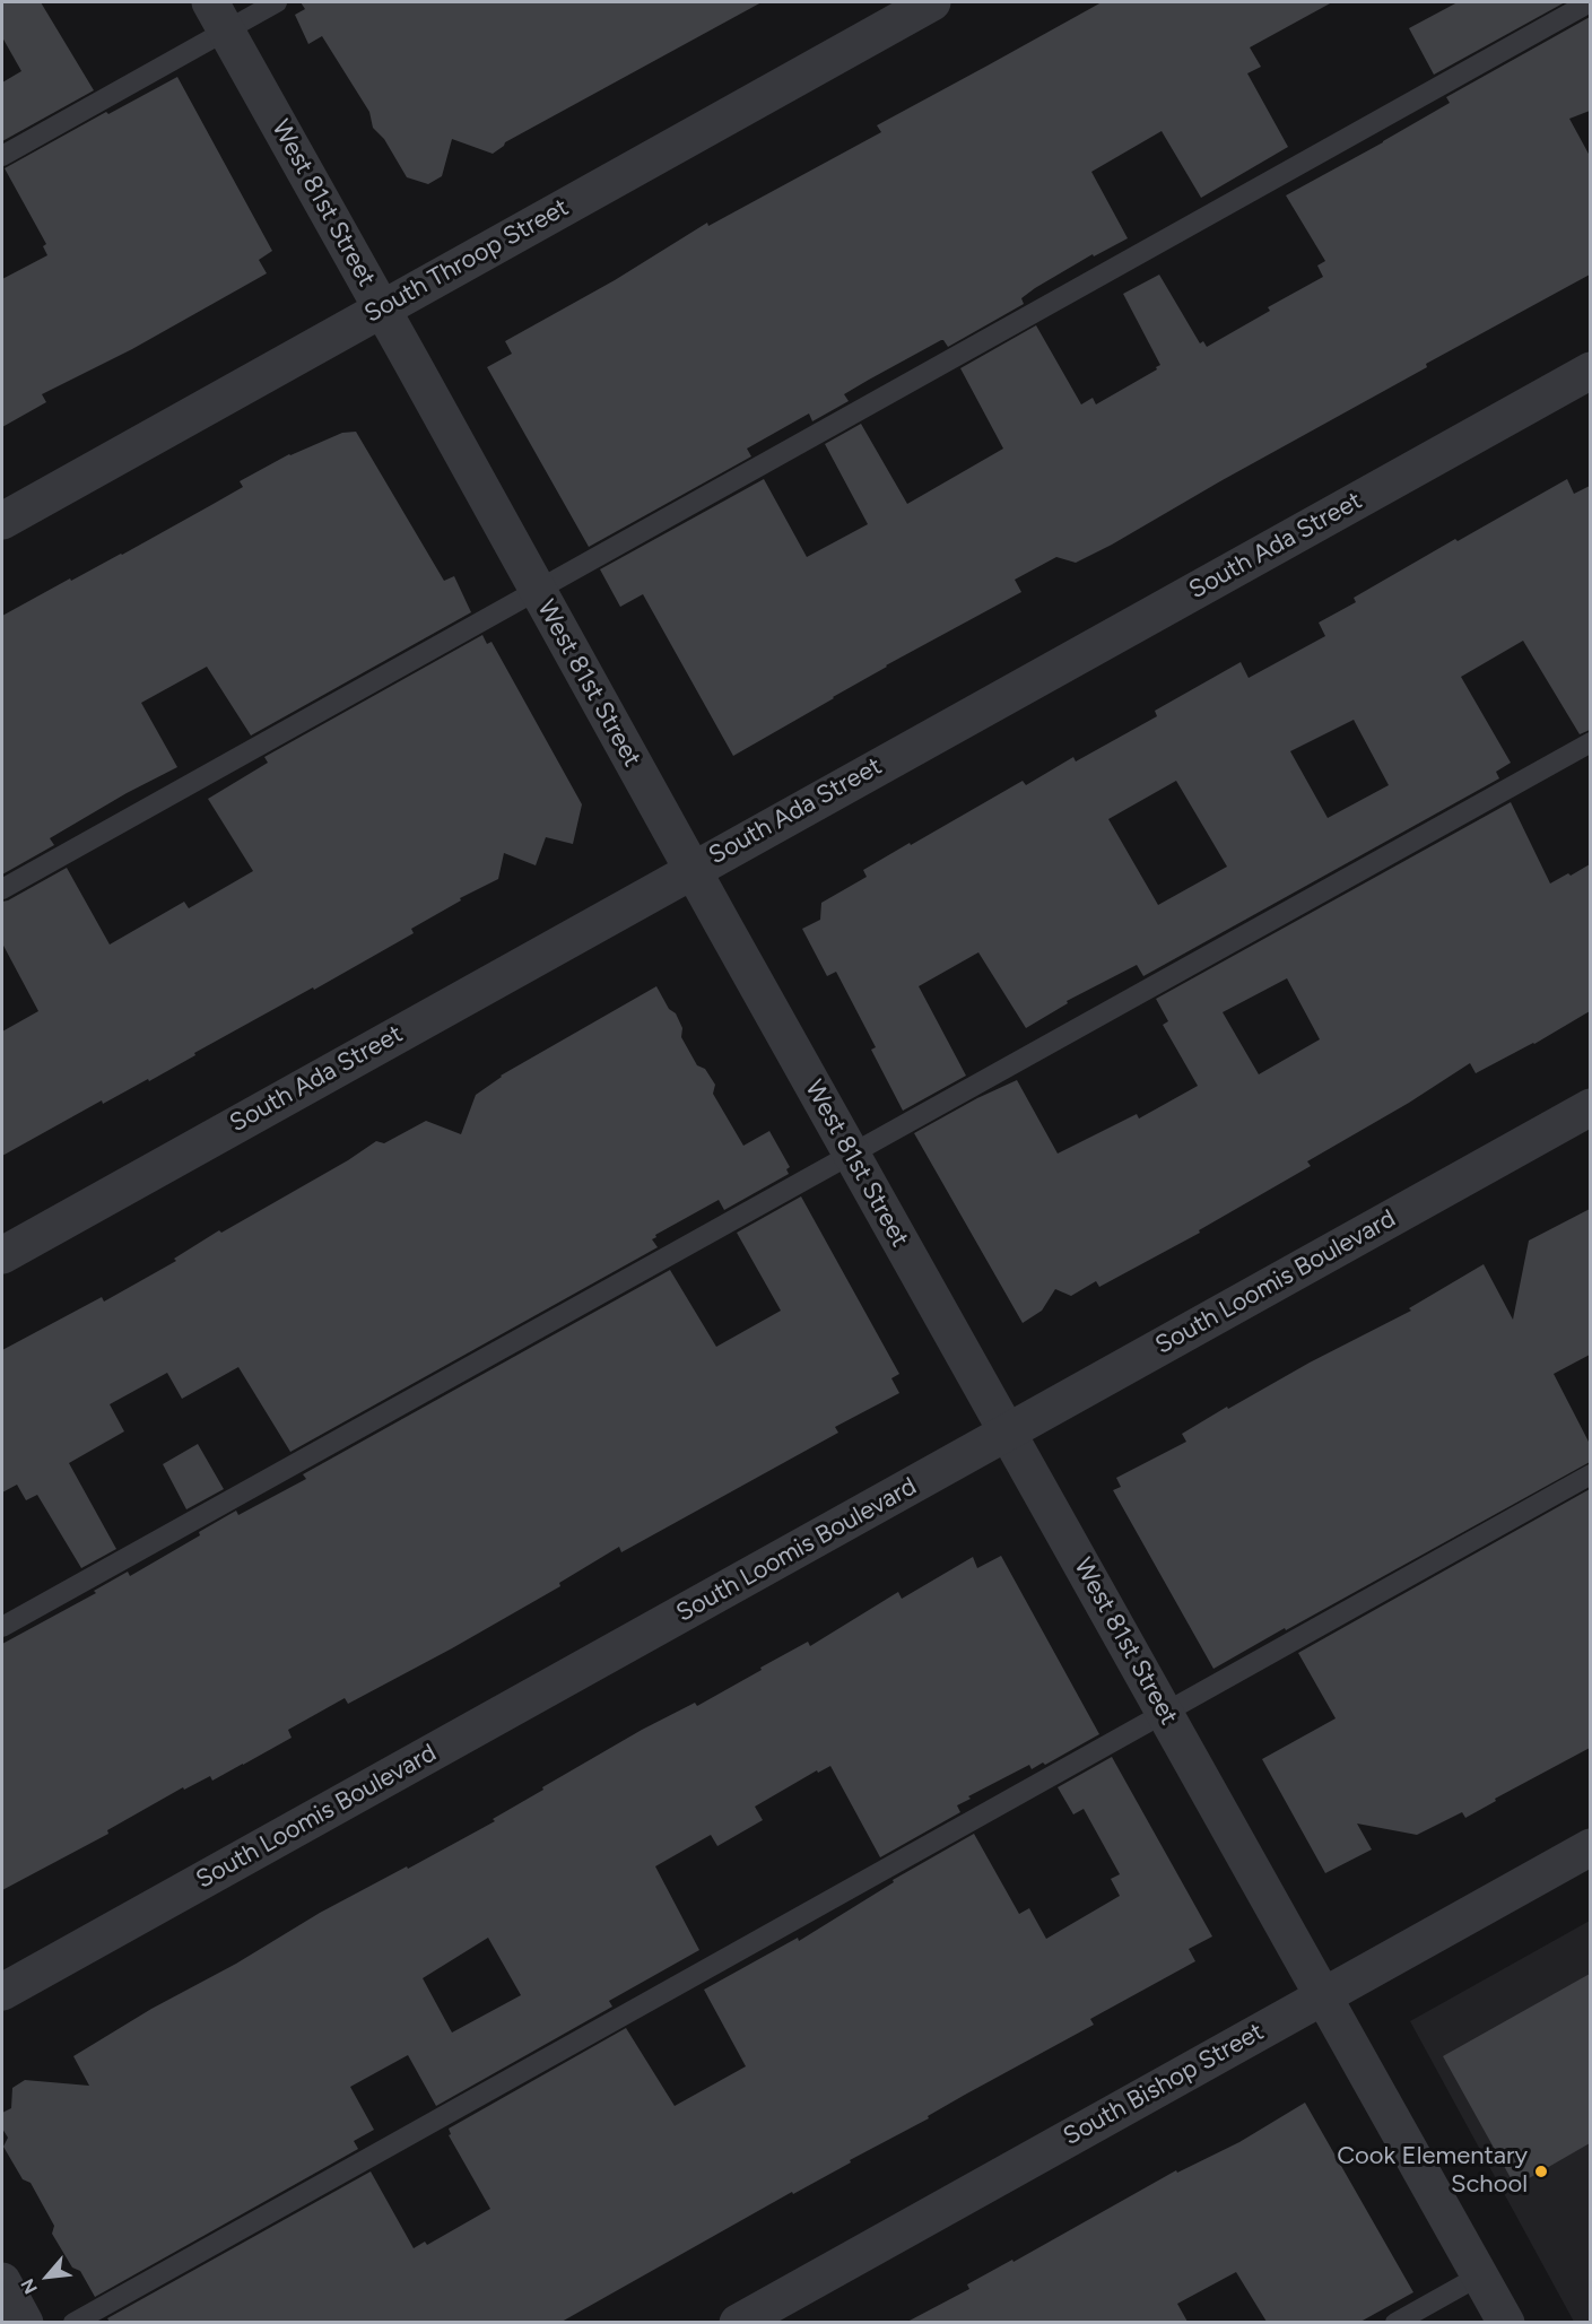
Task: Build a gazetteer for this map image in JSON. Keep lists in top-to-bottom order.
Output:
{
  "streets": {
    "street": [
      "West 81st Street",
      "South Throop Street",
      "South Ada Street",
      "South Loomis Boulevard",
      "South Bishop Street"
    ]
  },
  "crossings": [
    ["West 81st Street", "South Throop Street"],
    ["West 81st Street", "South Ada Street"],
    ["West 81st Street", "South Loomis Boulevard"],
    ["West 81st Street", "South Bishop Street"]
  ],
  "places": ["Cook Elementary School"],
  "north": "bottom left"
}
